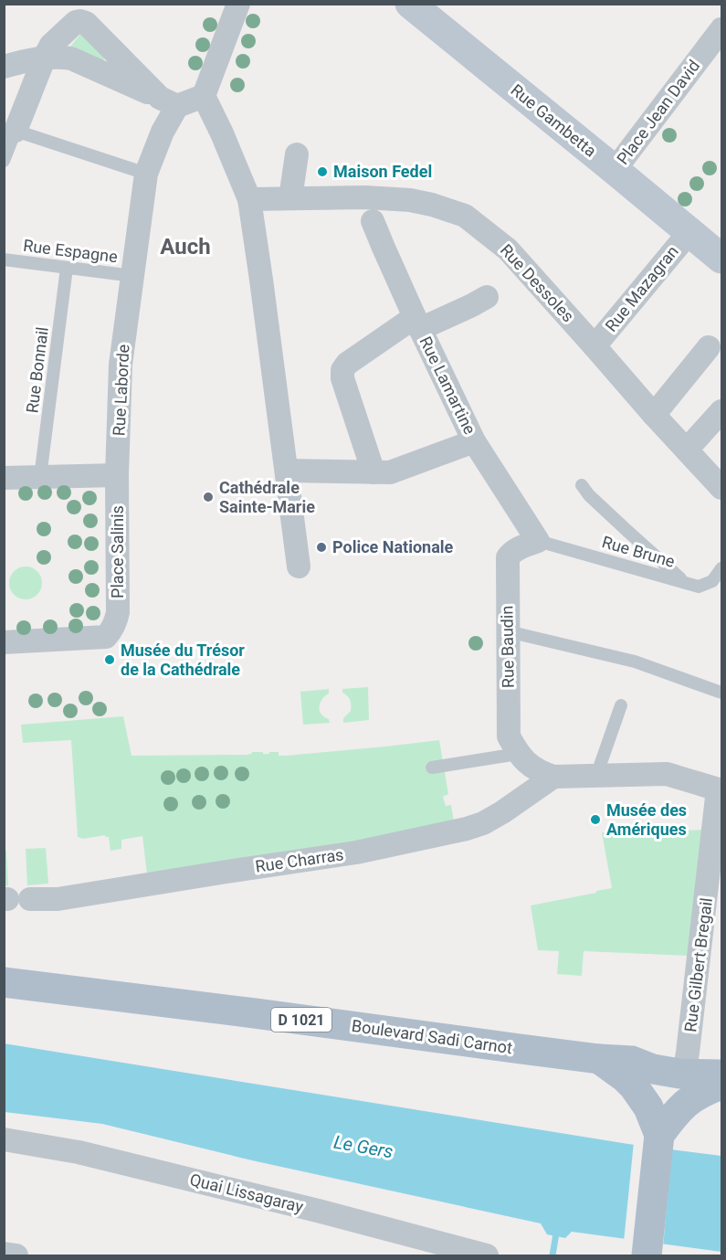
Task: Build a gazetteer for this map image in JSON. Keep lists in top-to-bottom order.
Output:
{
  "streets": {
    "main road": ["Rue Gambetta", "D 1021", "Boulevard Sadi Carnot"],
    "street": [
      "Place Jean David",
      "Rue Dessoles",
      "Rue Mazagran",
      "Rue Lamartine",
      "Rue Laborde",
      "Place Salinis",
      "Rue Baudin",
      "Rue Charras",
      "Rue Gilbert Bregail",
      "Quai Lissagaray"
    ],
    "lane": ["Rue Espagne", "Rue Bonnail", "Rue Brune"]
  },
  "crossings": [
    ["Place Jean David", "Rue Gambetta"],
    ["Rue Gambetta", "Rue Mazagran"],
    ["Rue Espagne", "Rue Bonnail"],
    ["Rue Espagne", "Rue Laborde"],
    ["Rue Dessoles", "Rue Mazagran"],
    ["Rue Lamartine", "Rue Brune"],
    ["Rue Lamartine", "Rue Baudin"],
    ["Rue Laborde", "Place Salinis"],
    ["Rue Brune", "Rue Baudin"],
    ["Rue Gilbert Bregail", "Boulevard Sadi Carnot"]
  ],
  "districts": ["Auch"],
  "water": ["Le Gers"],
  "places": [
    "Maison Fedel",
    "Cathédrale Sainte-Marie",
    "Police Nationale",
    "Musée du Trésor de la Cathédrale",
    "Musée des Amériques"
  ]
}
